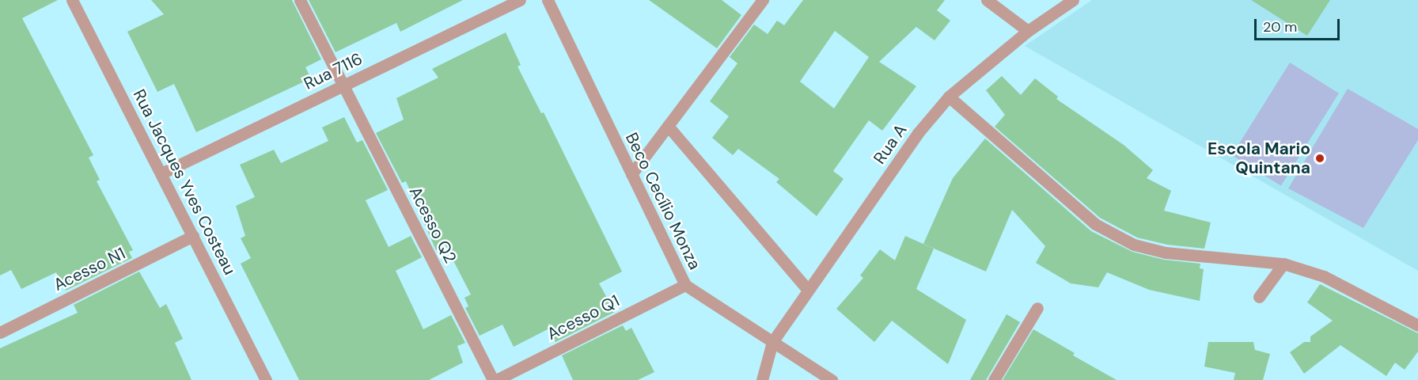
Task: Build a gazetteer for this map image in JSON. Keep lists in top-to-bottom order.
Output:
{
  "streets": {
    "street": [
      "Rua 7116",
      "Rua A",
      "Rua Jacques Yves Costeau",
      "Beco Cecílio Monza",
      "Acesso Q2",
      "Acesso N1",
      "Acesso Q1"
    ]
  },
  "crossings": [
    ["Rua 7116", "Rua Jacques Yves Costeau"],
    ["Rua 7116", "Acesso Q2"],
    ["Rua A", "Beco Cecílio Monza"],
    ["Rua Jacques Yves Costeau", "Acesso N1"],
    ["Beco Cecílio Monza", "Acesso Q1"],
    ["Acesso Q2", "Acesso Q1"]
  ],
  "places": ["Escola Mario Quintana"],
  "scale_bar": "20 m"
}
